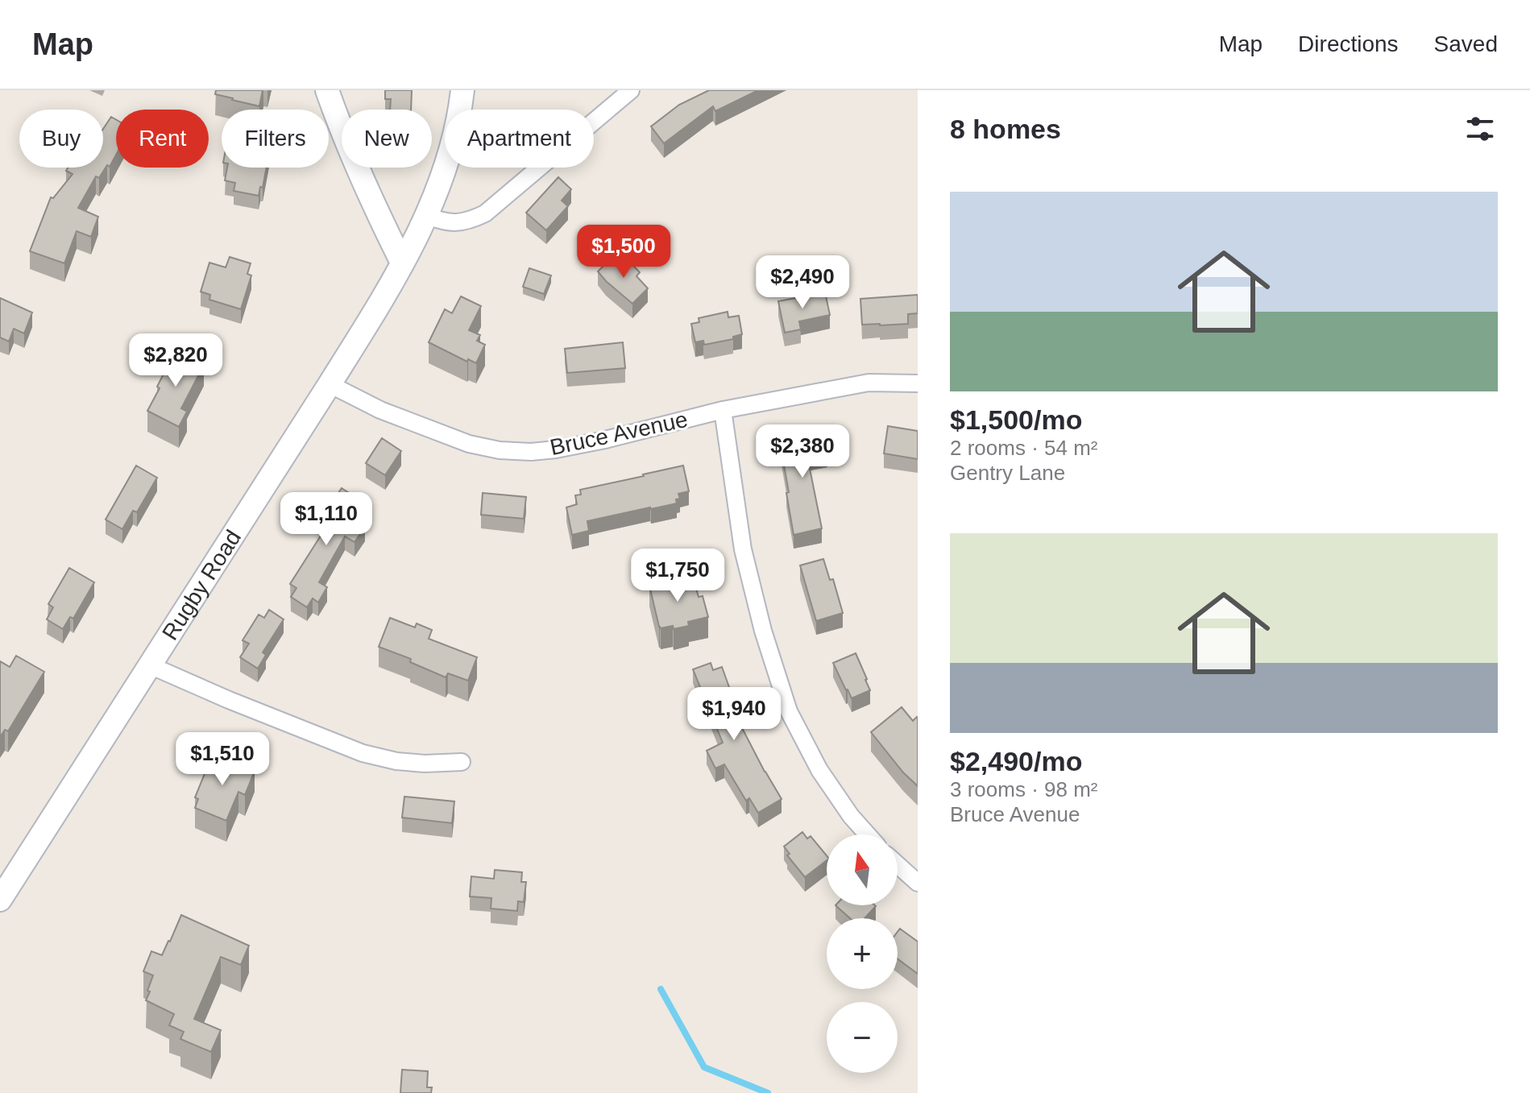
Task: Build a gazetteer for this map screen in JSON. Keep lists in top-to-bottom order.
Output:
{
  "streets": {
    "street": ["Bruce Avenue", "Rugby Road"]
  },
  "crossings": [
    ["Bruce Avenue", "Rugby Road"]
  ],
  "north": "top",
  "page": {
    "header": "Map",
    "nav": ["Map", "Directions", "Saved"],
    "heading": "8 homes",
    "chip": [
      "Buy",
      "Rent",
      "Filters",
      "New",
      "Apartment"
    ],
    "list": [
      {
        "name": "$1,500/mo",
        "note": "2 rooms · 54 m² · Gentry Lane"
      },
      {
        "name": "$2,490/mo",
        "note": "3 rooms · 98 m² · Bruce Avenue"
      }
    ],
    "price": [
      "$1,500",
      "$2,490",
      "$2,820",
      "$2,380",
      "$1,110",
      "$1,750",
      "$1,940",
      "$1,510"
    ],
    "map_buttons": ["+", "−"]
  }
}
